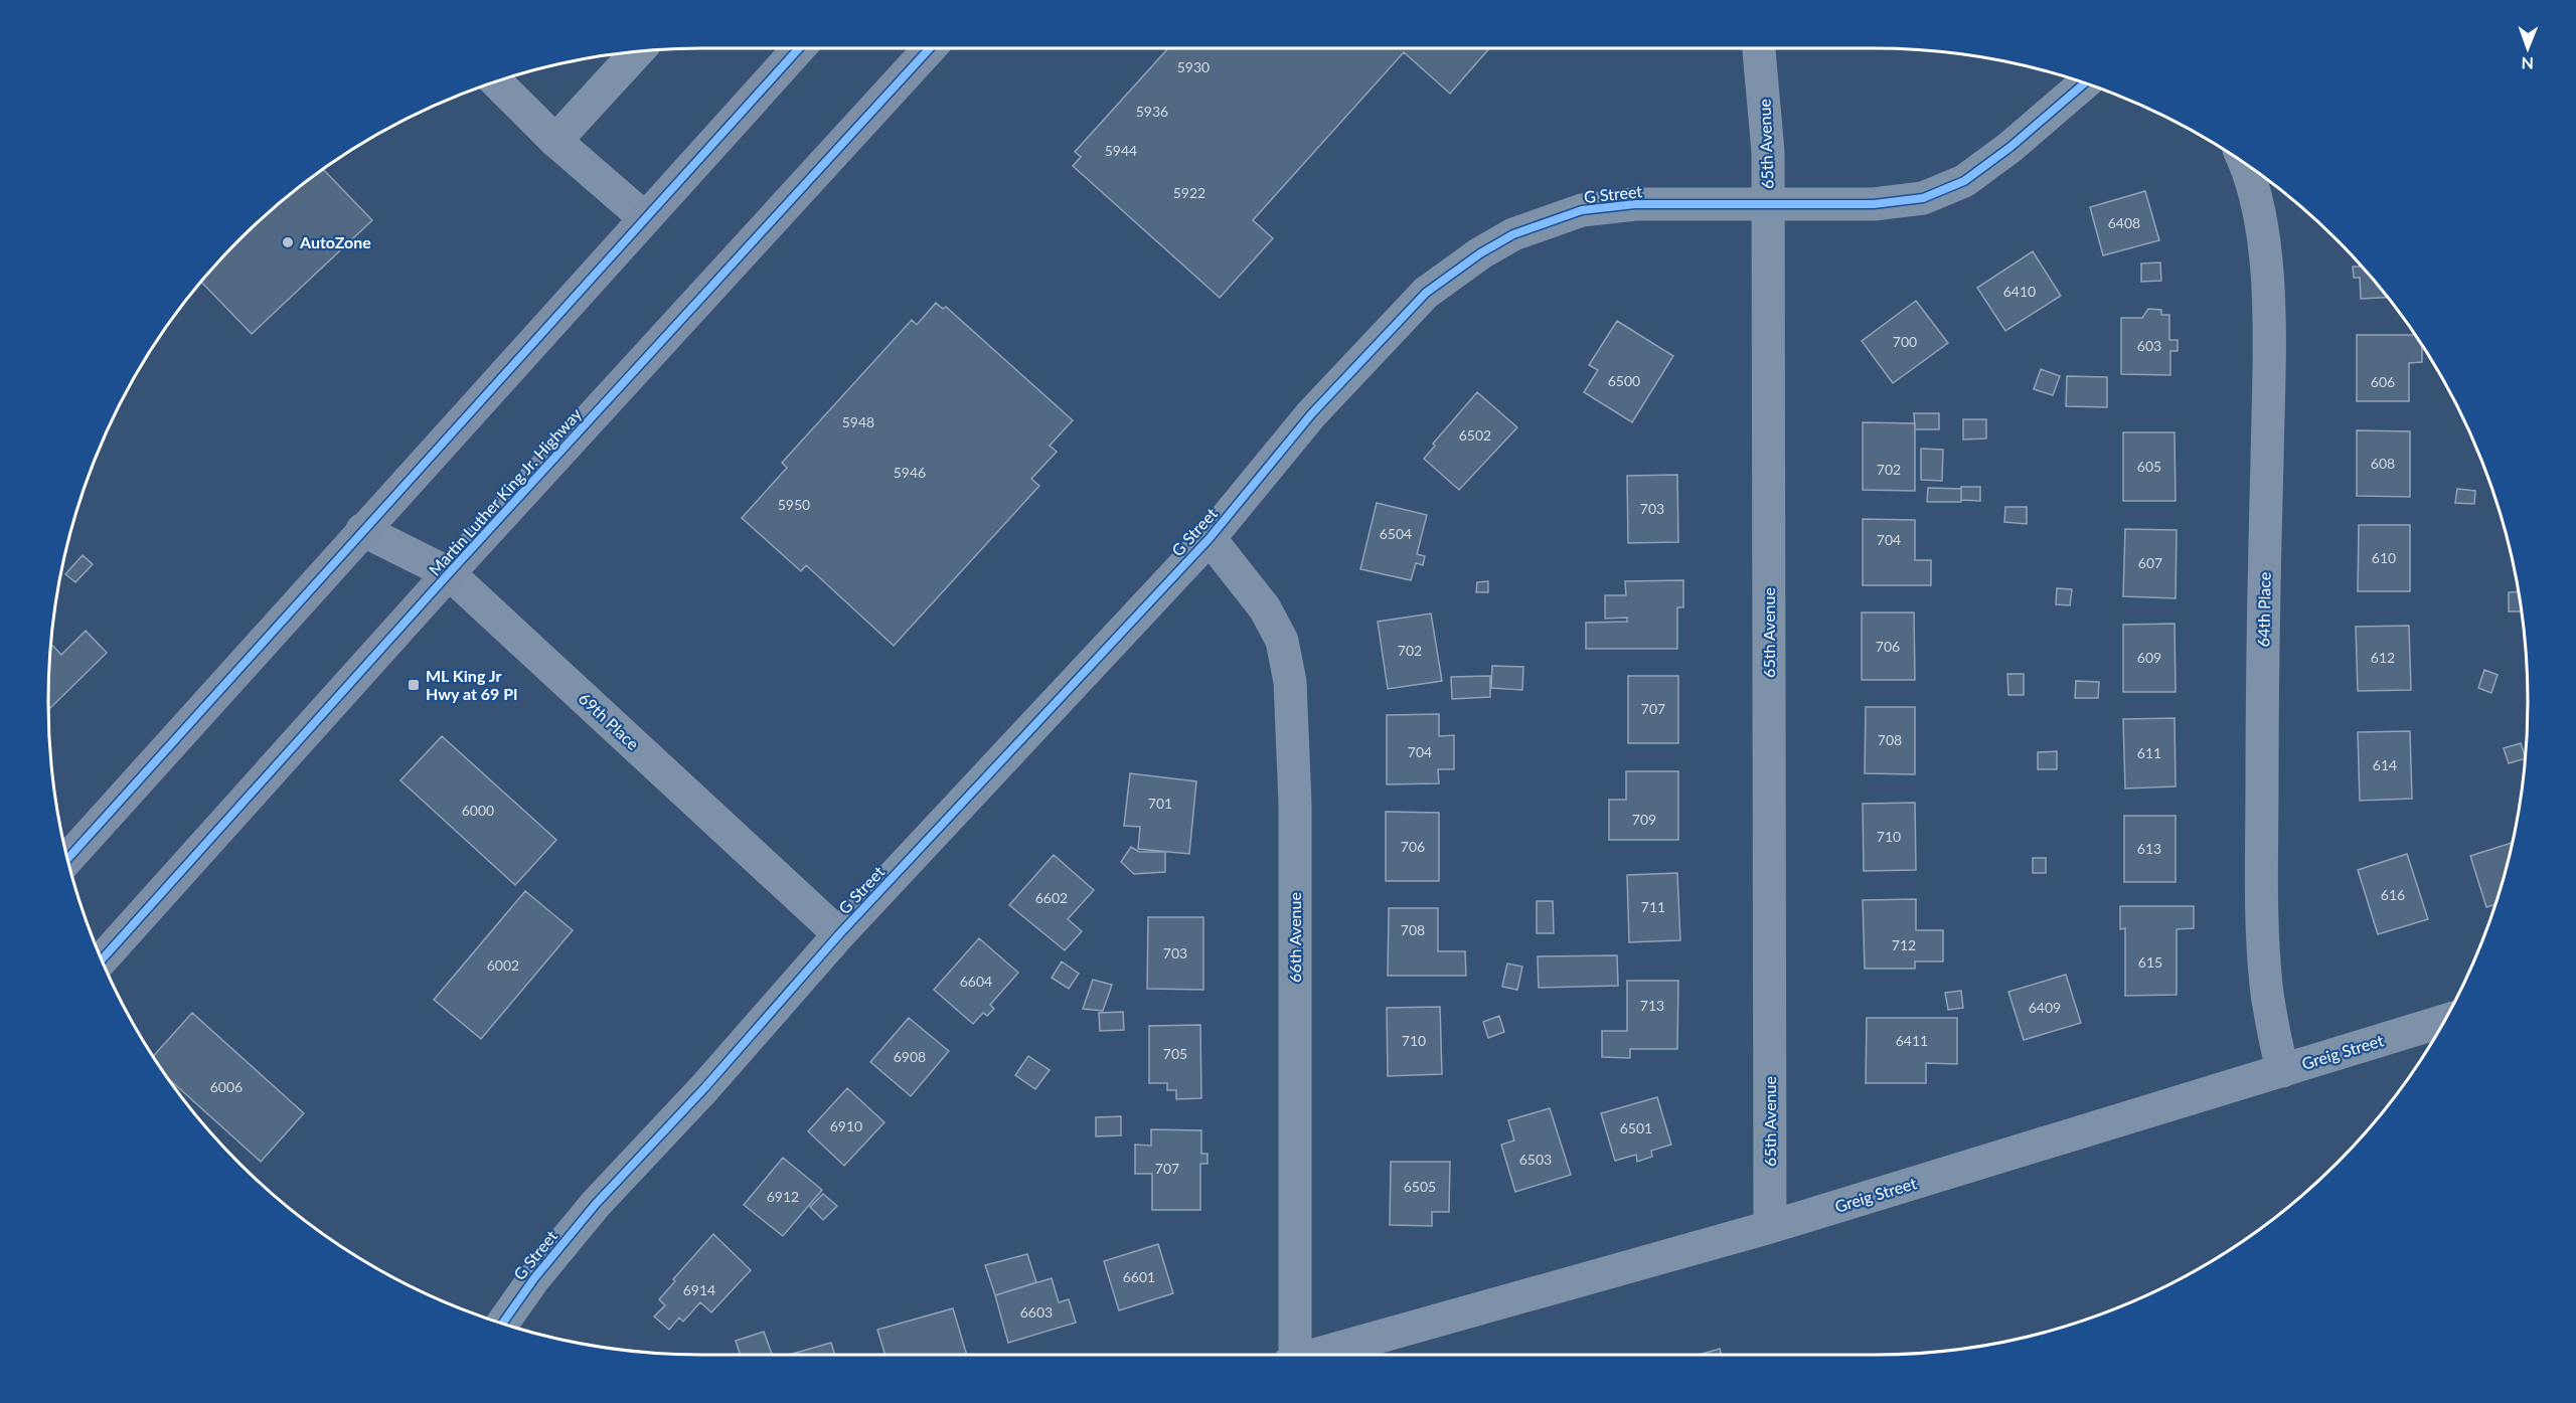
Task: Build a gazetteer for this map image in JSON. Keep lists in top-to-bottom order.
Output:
{
  "streets": {
    "main road": ["Martin Luther King Jr. Highway"],
    "street": [
      "65th Avenue",
      "G Street",
      "64th Place",
      "69th Place",
      "66th Avenue",
      "Greig Street"
    ]
  },
  "crossings": [
    ["65th Avenue", "G Street"],
    ["65th Avenue", "Greig Street"],
    ["G Street", "69th Place"],
    ["G Street", "66th Avenue"],
    ["Martin Luther King Jr. Highway", "69th Place"],
    ["64th Place", "Greig Street"]
  ],
  "places": {
    "other": ["AutoZone"],
    "transit": ["ML King Jr Hwy at 69 Pl"]
  },
  "house_numbers": [
    "5930",
    "5936",
    "5944",
    "5922",
    "6408",
    "6410",
    "700",
    "603",
    "6500",
    "606",
    "5948",
    "6502",
    "608",
    "605",
    "702",
    "5946",
    "5950",
    "703",
    "6504",
    "704",
    "610",
    "607",
    "706",
    "702",
    "609",
    "612",
    "707",
    "708",
    "704",
    "611",
    "614",
    "701",
    "6000",
    "709",
    "710",
    "706",
    "613",
    "616",
    "6602",
    "711",
    "708",
    "712",
    "703",
    "615",
    "6002",
    "6604",
    "713",
    "6409",
    "710",
    "6411",
    "705",
    "6908",
    "6006",
    "6910",
    "6501",
    "6503",
    "707",
    "6505",
    "6912",
    "6601",
    "6914",
    "6603"
  ],
  "north": "bottom"
}
